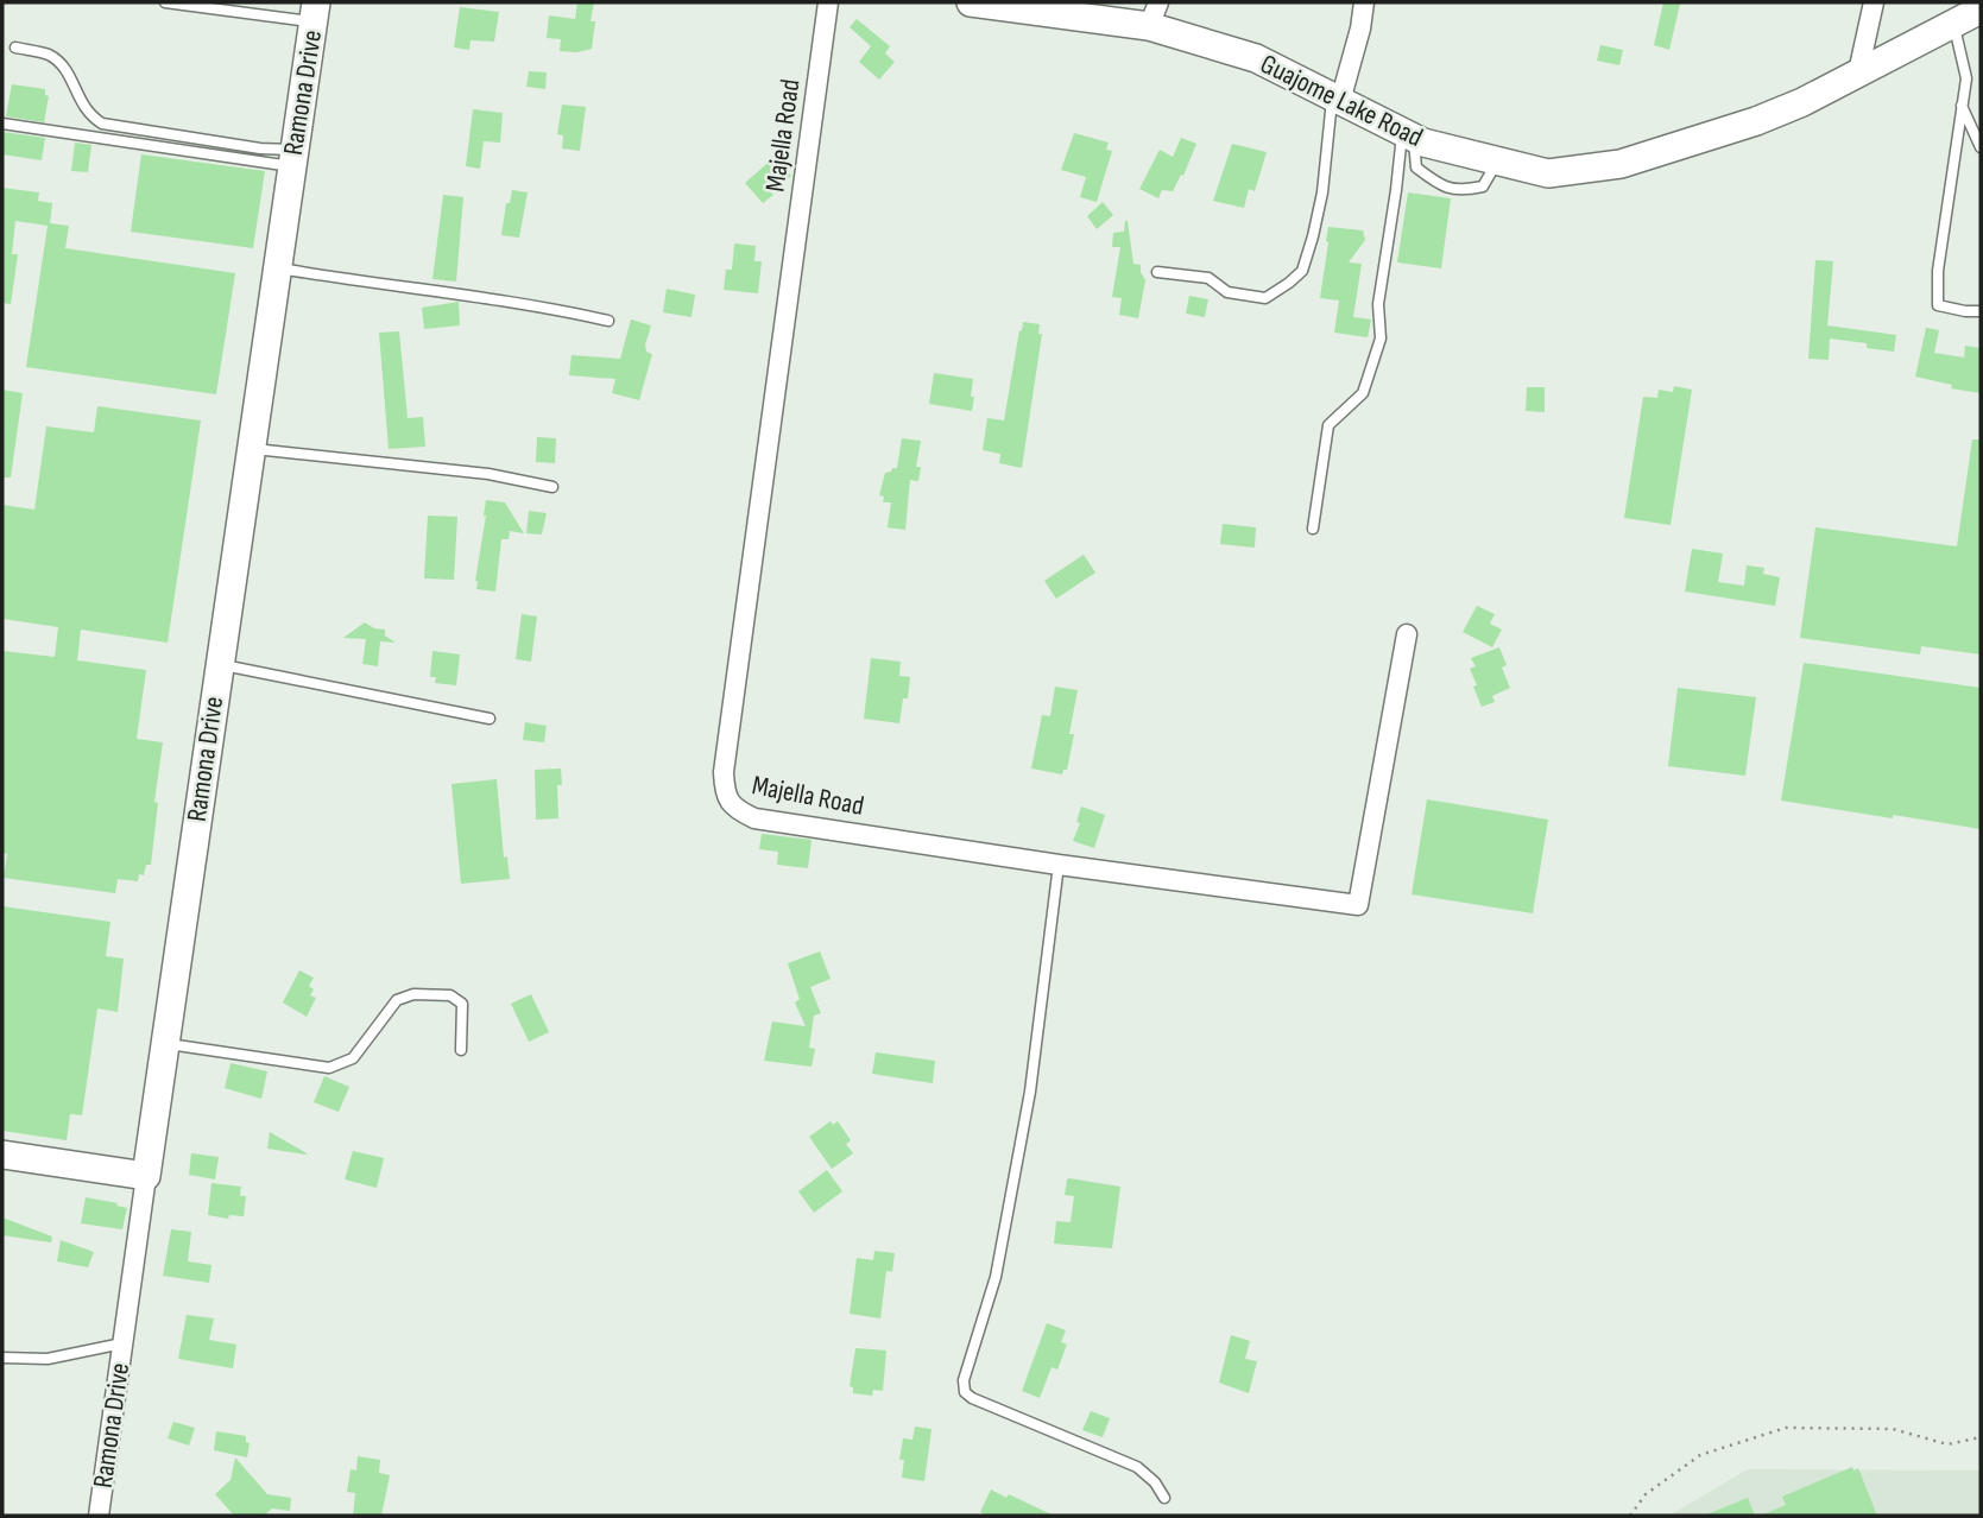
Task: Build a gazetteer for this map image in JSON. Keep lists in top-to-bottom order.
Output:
{
  "streets": {
    "street": ["Ramona Drive", "Guajome Lake Road", "Majella Road"]
  }
}
